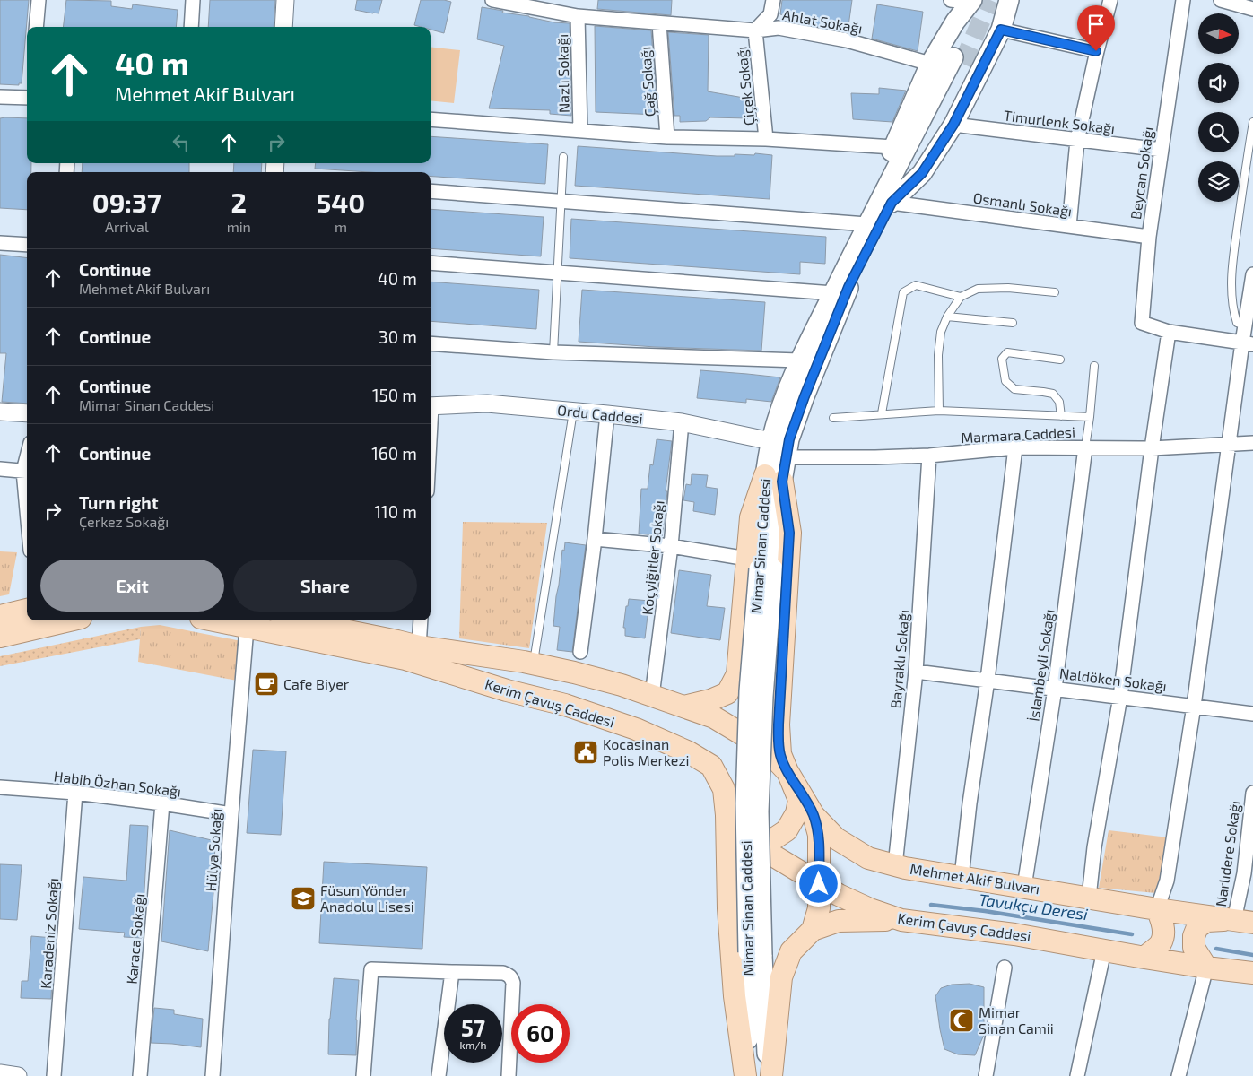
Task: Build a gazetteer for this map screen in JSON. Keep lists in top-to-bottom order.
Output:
{
  "streets": {
    "main road": ["Mimar Sinan Caddesi", "Kerim Çavuş Caddesi", "Mehmet Akif Bulvarı"],
    "street": [
      "Ahlat Sokağı",
      "Nazlı Sokağı",
      "Çağ Sokağı",
      "Çiçek Sokağı",
      "Timurlenk Sokağı",
      "Beycan Sokağı",
      "Osmanlı Sokağı",
      "Ordu Caddesi",
      "Marmara Caddesi",
      "Koçyiğitler Sokağı",
      "Bayraklı Sokağı",
      "İslambeyli Sokağı",
      "Naldöken Sokağı",
      "Habib Özhan Sokağı",
      "Hülya Sokağı",
      "Narlıdere Sokağı",
      "Karadeniz Sokağı",
      "Karaca Sokağı"
    ]
  },
  "crossings": [
    ["Ahlat Sokağı", "Nazlı Sokağı"],
    ["Ahlat Sokağı", "Çağ Sokağı"],
    ["Ahlat Sokağı", "Çiçek Sokağı"],
    ["Timurlenk Sokağı", "Beycan Sokağı"],
    ["Beycan Sokağı", "Osmanlı Sokağı"],
    ["Osmanlı Sokağı", "Mimar Sinan Caddesi"],
    ["Ordu Caddesi", "Mimar Sinan Caddesi"],
    ["Ordu Caddesi", "Koçyiğitler Sokağı"],
    ["Marmara Caddesi", "Mimar Sinan Caddesi"],
    ["Marmara Caddesi", "Bayraklı Sokağı"],
    ["Marmara Caddesi", "İslambeyli Sokağı"],
    ["Koçyiğitler Sokağı", "Kerim Çavuş Caddesi"],
    ["Bayraklı Sokağı", "Naldöken Sokağı"],
    ["Bayraklı Sokağı", "Mehmet Akif Bulvarı"],
    ["İslambeyli Sokağı", "Naldöken Sokağı"],
    ["İslambeyli Sokağı", "Mehmet Akif Bulvarı"],
    ["Kerim Çavuş Caddesi", "Hülya Sokağı"],
    ["Kerim Çavuş Caddesi", "Mehmet Akif Bulvarı"],
    ["Habib Özhan Sokağı", "Hülya Sokağı"],
    ["Habib Özhan Sokağı", "Karadeniz Sokağı"],
    ["Habib Özhan Sokağı", "Karaca Sokağı"],
    ["Narlıdere Sokağı", "Mehmet Akif Bulvarı"]
  ],
  "water": ["Tavukçu Deresi"],
  "places": {
    "cafe": ["Cafe Biyer"],
    "public building": ["Kocasinan Polis Merkezi"],
    "school or university": ["Füsun Yönder Anadolu Lisesi"],
    "mosque": ["Mimar Sinan Camii"]
  },
  "north": "right",
  "page": {
    "turn": ["40 m", "Mehmet Akif Bulvarı"],
    "eta": [
      "09:37",
      "Arrival",
      "2",
      "min",
      "540",
      "m"
    ],
    "list": [
      {
        "name": "Continue",
        "note": "Mehmet Akif Bulvarı",
        "value": "40 m"
      },
      {
        "name": "Continue",
        "value": "30 m"
      },
      {
        "name": "Continue",
        "note": "Mimar Sinan Caddesi",
        "value": "150 m"
      },
      {
        "name": "Continue",
        "value": "160 m"
      },
      {
        "name": "Turn right",
        "note": "Çerkez Sokağı",
        "value": "110 m"
      }
    ],
    "buttons": ["Exit", "Share"],
    "speed": "57 km/h",
    "limit": "60"
  }
}
